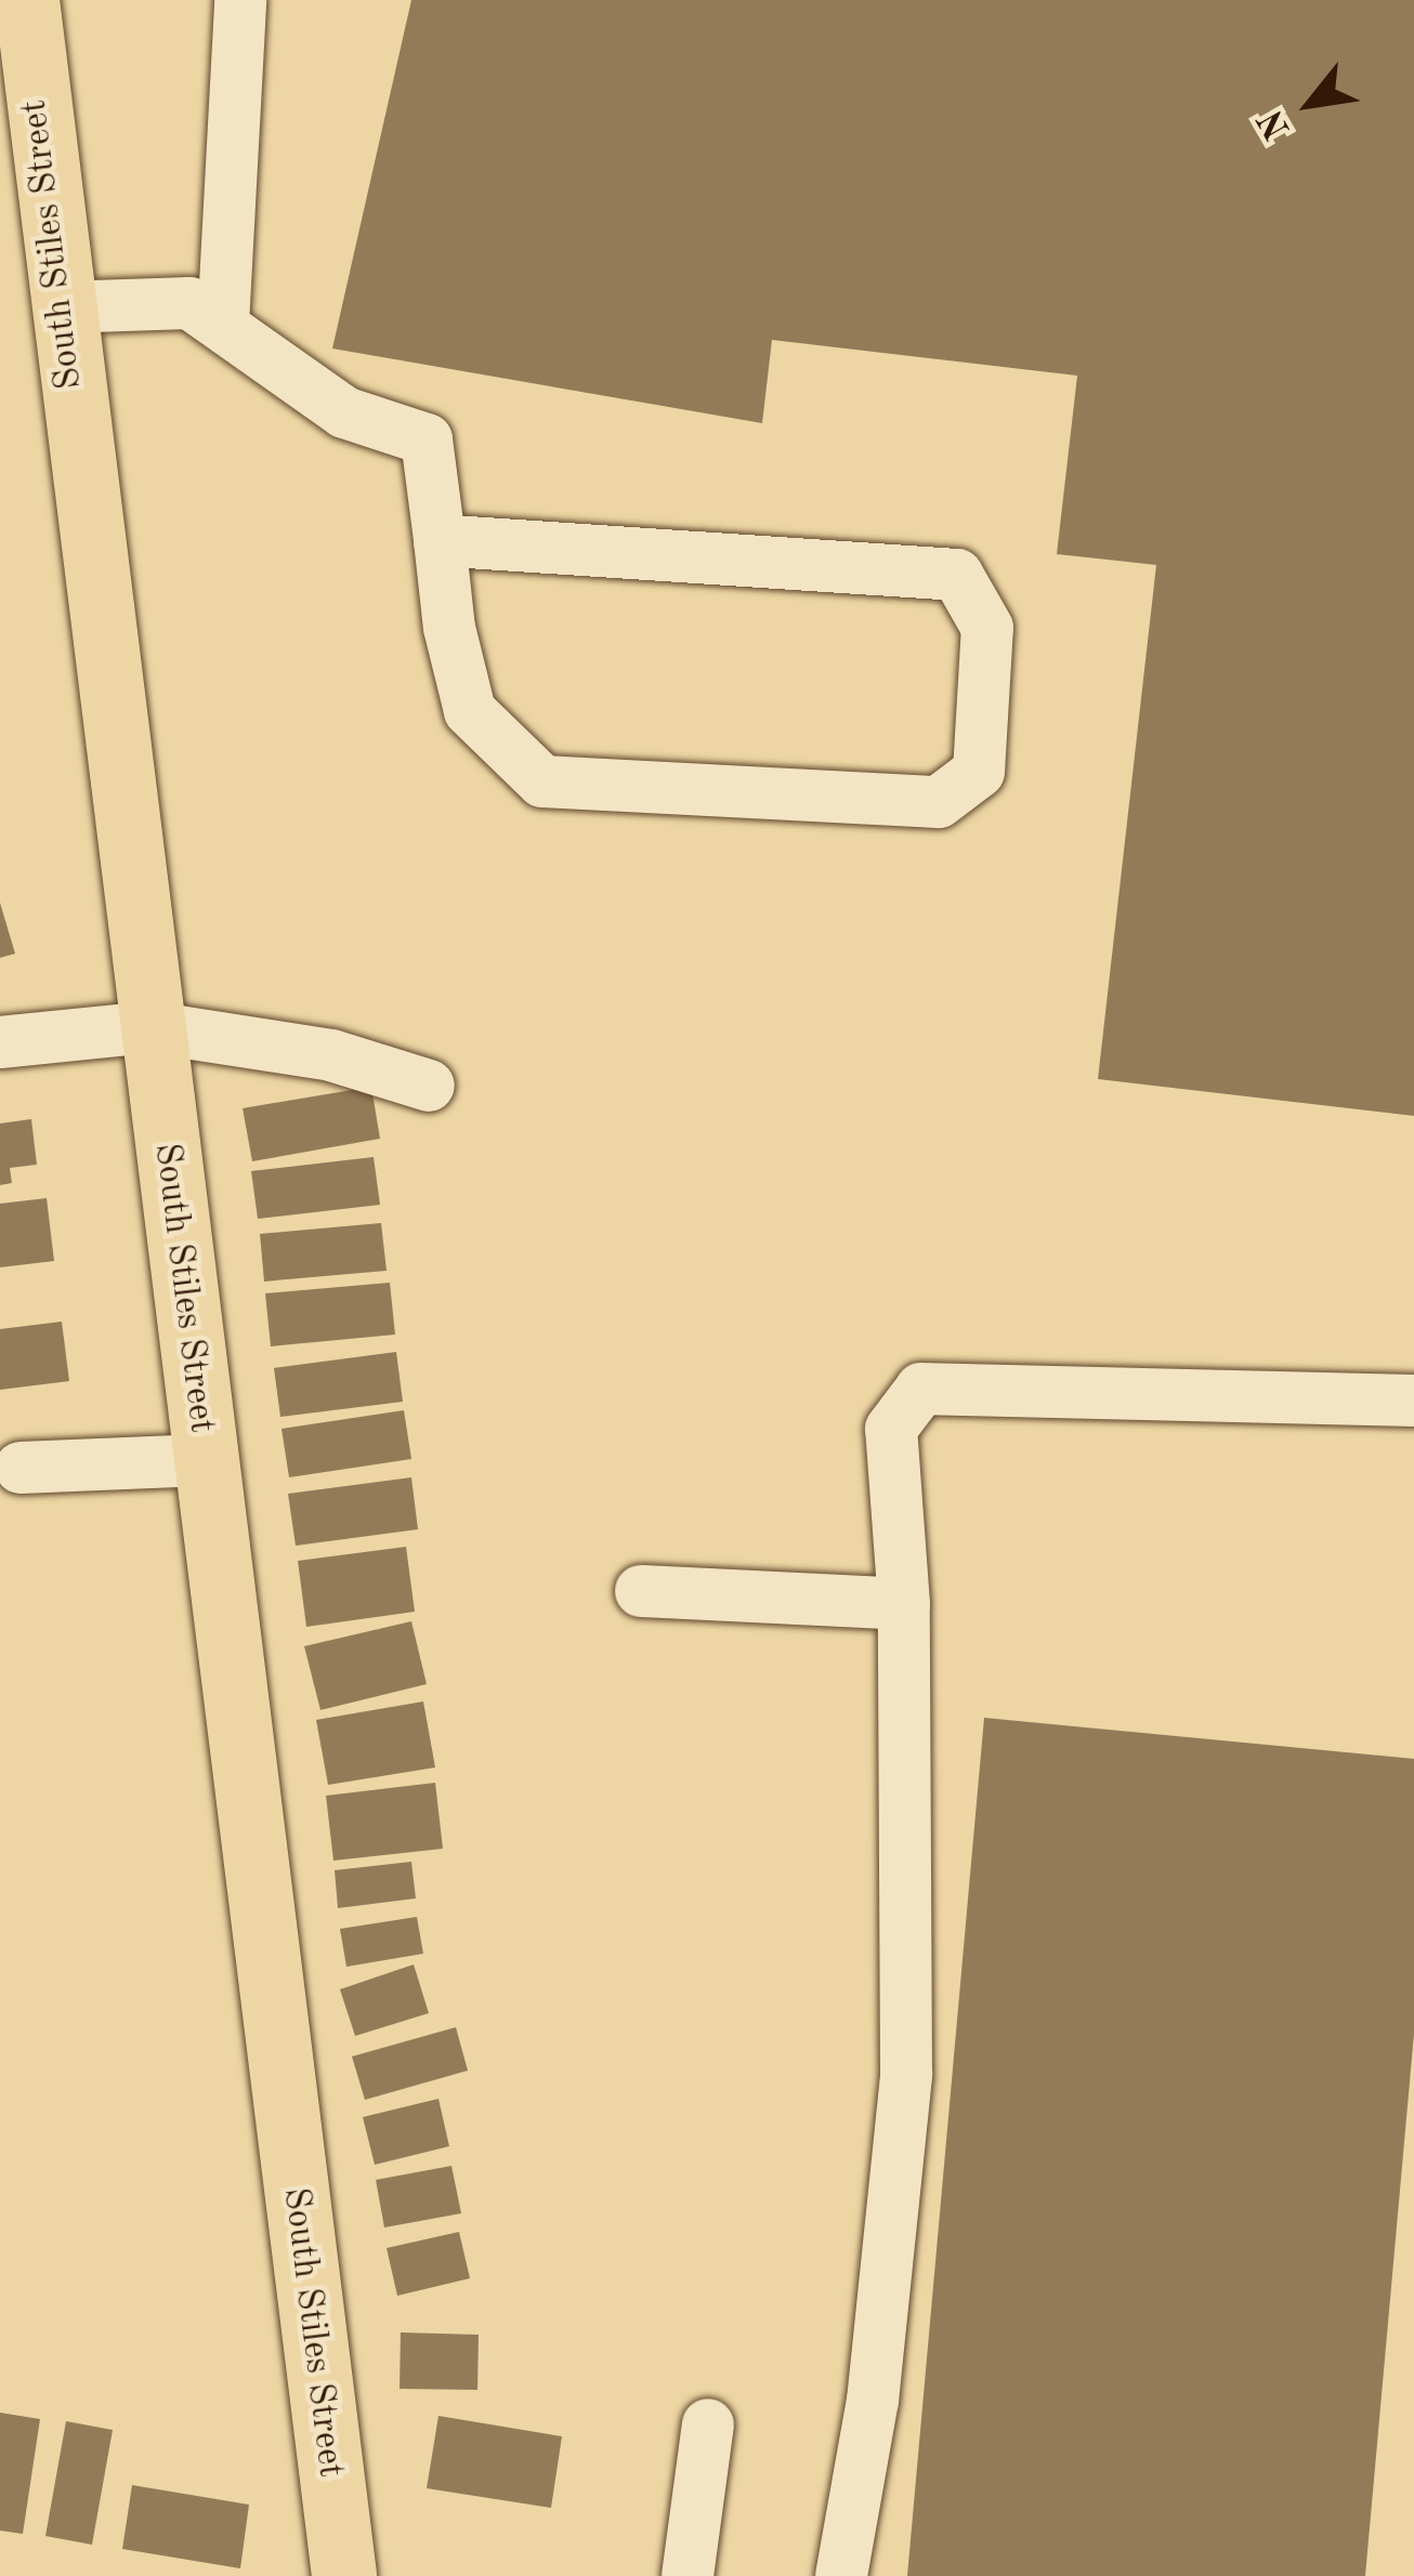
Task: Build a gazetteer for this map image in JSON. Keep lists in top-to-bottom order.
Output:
{
  "streets": {
    "main road": ["South Stiles Street"]
  },
  "north": "bottom left"
}
